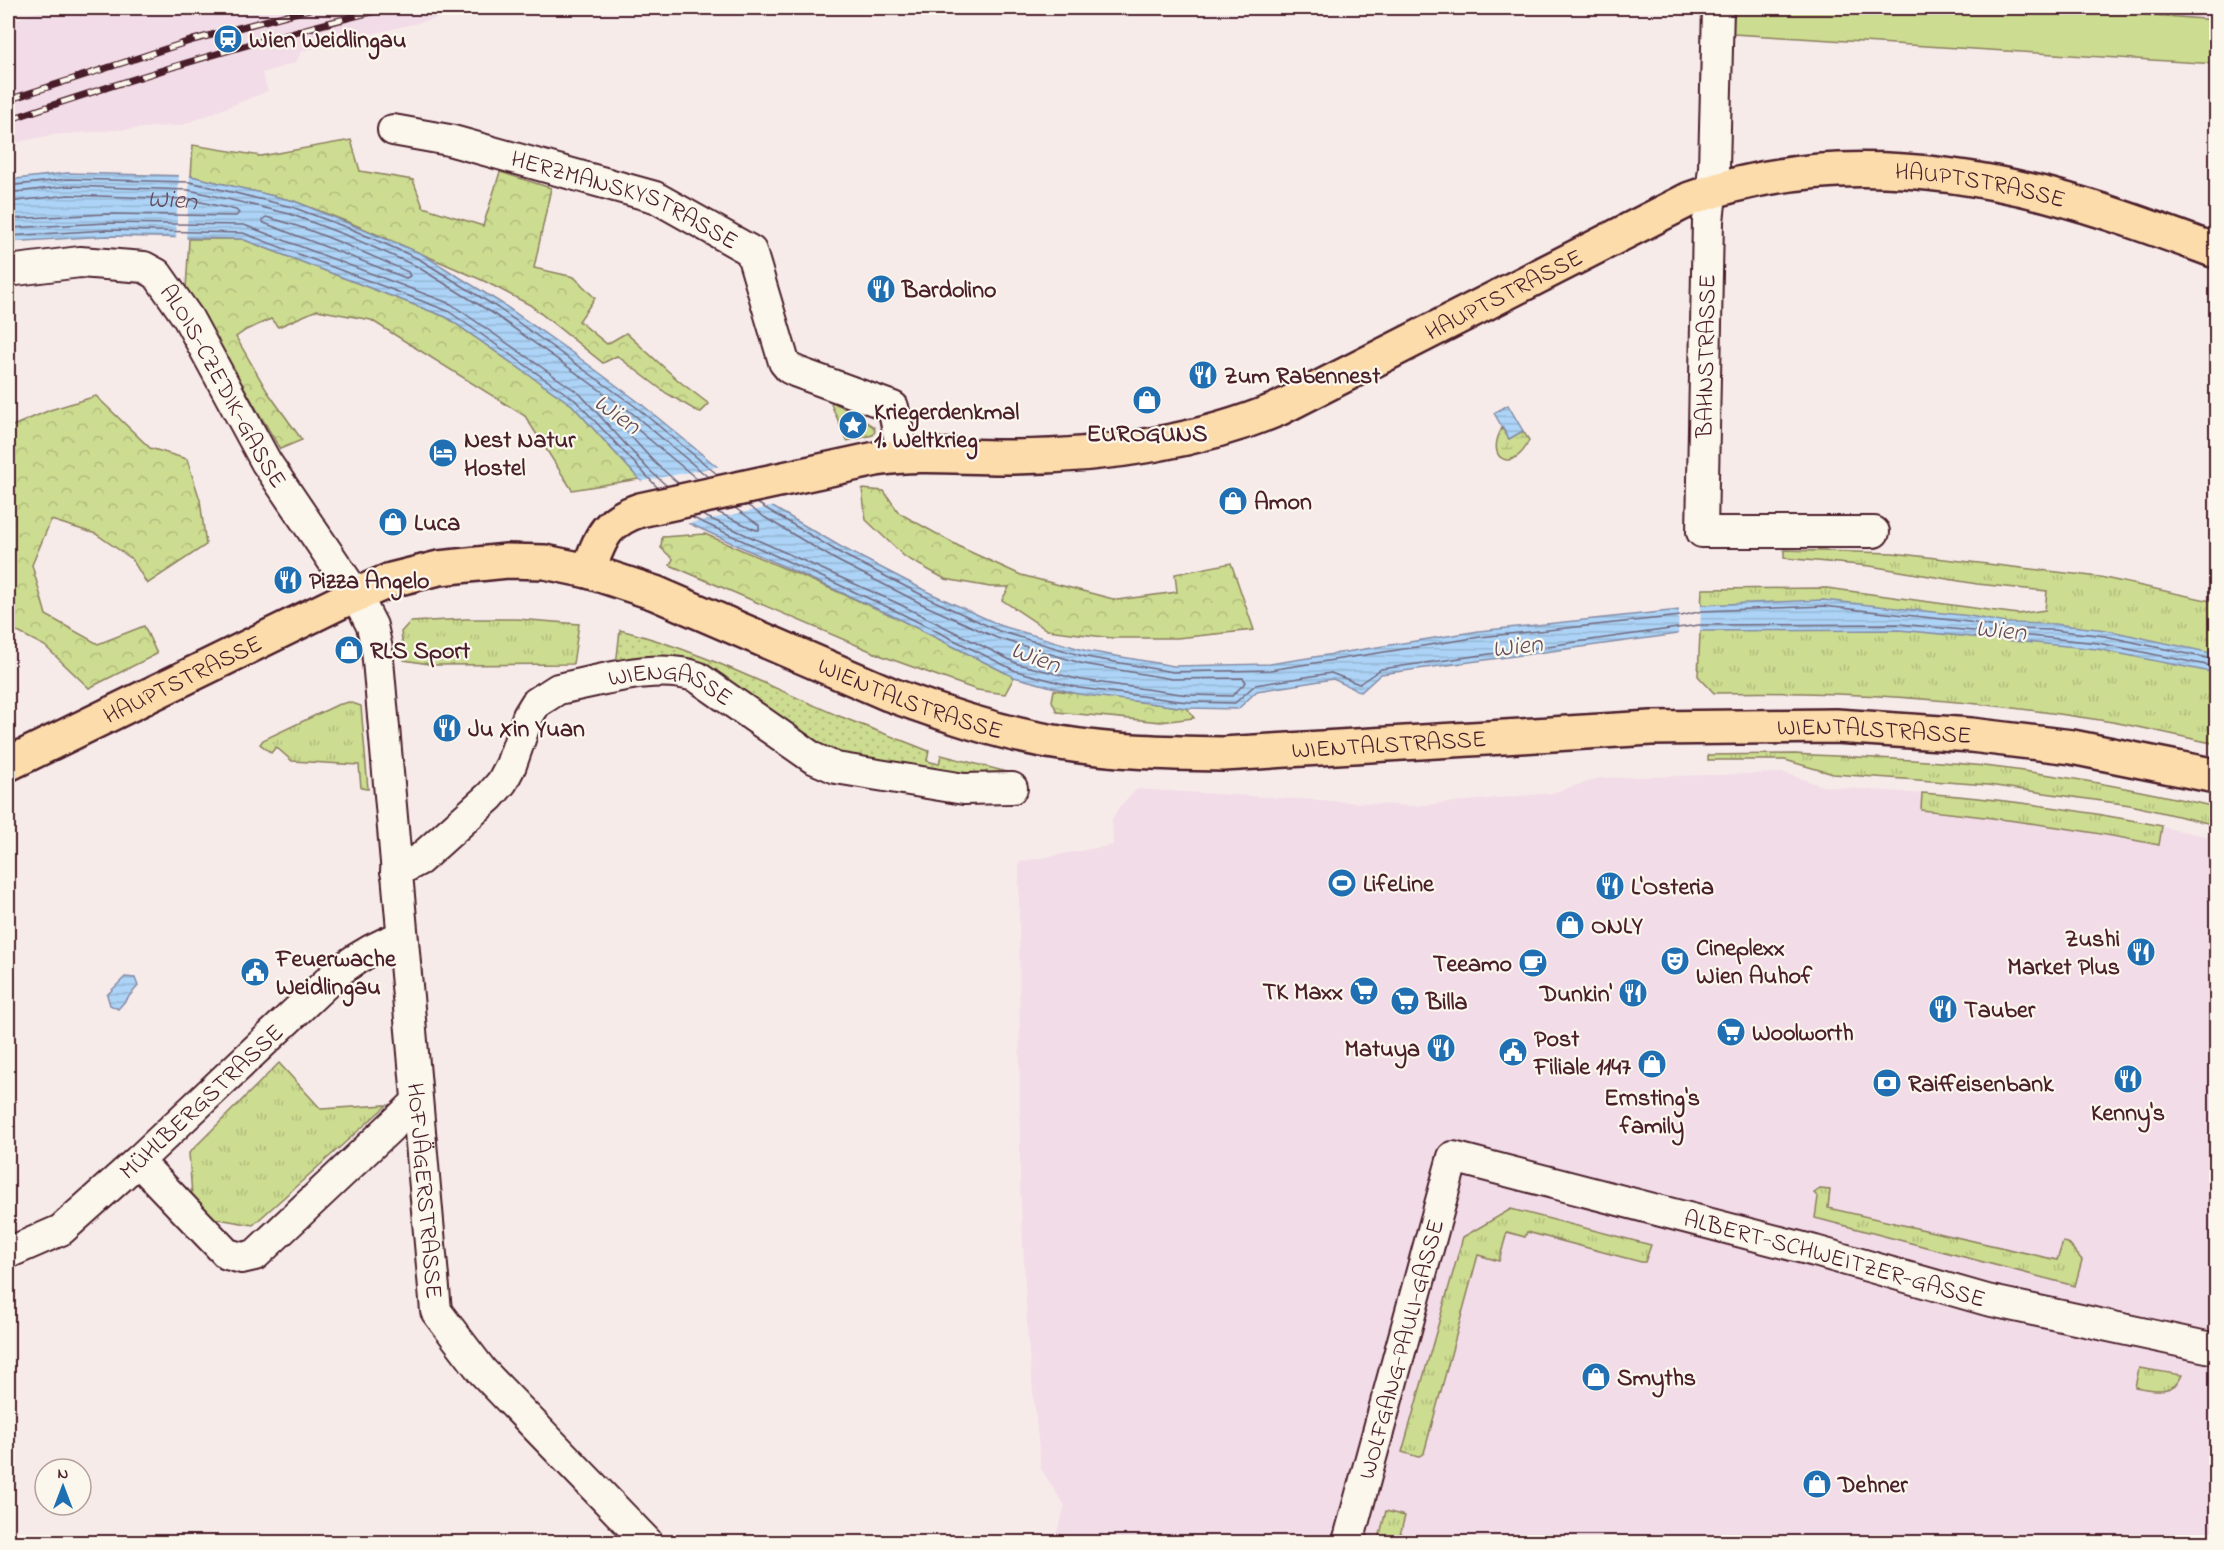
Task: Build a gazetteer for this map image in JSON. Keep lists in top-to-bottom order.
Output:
{
  "streets": {
    "main road": ["HAUPTSTRASSE", "WIENTALSTRASSE"],
    "street": [
      "HERZMANSKYSTRASSE",
      "BAHNSTRASSE",
      "ALOIS-CZEDIK-GASSE",
      "WIENGASSE",
      "MÜHLBERGSTRASSE",
      "HOFJÄGERSTRASSE",
      "ALBERT-SCHWEITZER-GASSE",
      "WOLFGANG-PAULI-GASSE"
    ]
  },
  "crossings": [
    ["HAUPTSTRASSE", "HERZMANSKYSTRASSE"],
    ["HAUPTSTRASSE", "BAHNSTRASSE"],
    ["HAUPTSTRASSE", "ALOIS-CZEDIK-GASSE"],
    ["HAUPTSTRASSE", "WIENTALSTRASSE"],
    ["ALOIS-CZEDIK-GASSE", "WIENTALSTRASSE"],
    ["MÜHLBERGSTRASSE", "HOFJÄGERSTRASSE"],
    ["ALBERT-SCHWEITZER-GASSE", "WOLFGANG-PAULI-GASSE"]
  ],
  "water": ["Wien"],
  "places": {
    "station": ["Wien Weidlingau"],
    "restaurant": [
      "Bardolino",
      "Zum Rabennest",
      "Pizza Angelo",
      "Ju Xin Yuan",
      "L'Osteria",
      "Zushi Market Plus",
      "Dunkin'",
      "Tauber",
      "Matuya",
      "Kenny's"
    ],
    "shop": [
      "EUROGUNS",
      "Amon",
      "Luca",
      "RLS Sport",
      "ONLY",
      "Ernsting's family",
      "Smyths",
      "Dehner"
    ],
    "place": ["Kriegerdenkmal 1. Weltkrieg"],
    "hotel": ["Nest Natur Hostel"],
    "sports": ["LifeLine"],
    "theatre": ["Cineplexx Wien Auhof"],
    "cafe": ["Teeamo"],
    "public building": ["Feuerwache Weidlingau", "Post Filiale 1147"],
    "supermarket": ["TK Maxx", "Billa", "Woolworth"],
    "bank": ["Raiffeisenbank"]
  },
  "north": "top"
}
